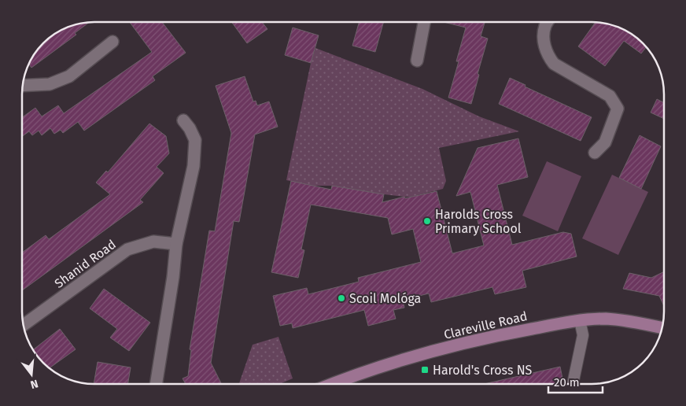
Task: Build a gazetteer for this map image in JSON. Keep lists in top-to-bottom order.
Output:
{
  "streets": {
    "street": ["Shanid Road", "Clareville Road"]
  },
  "places": {
    "other": ["Harolds Cross Primary School", "Scoil Mológa"],
    "transit": ["Harold's Cross NS"]
  },
  "scale_bar": "20 m",
  "north": "bottom"
}
